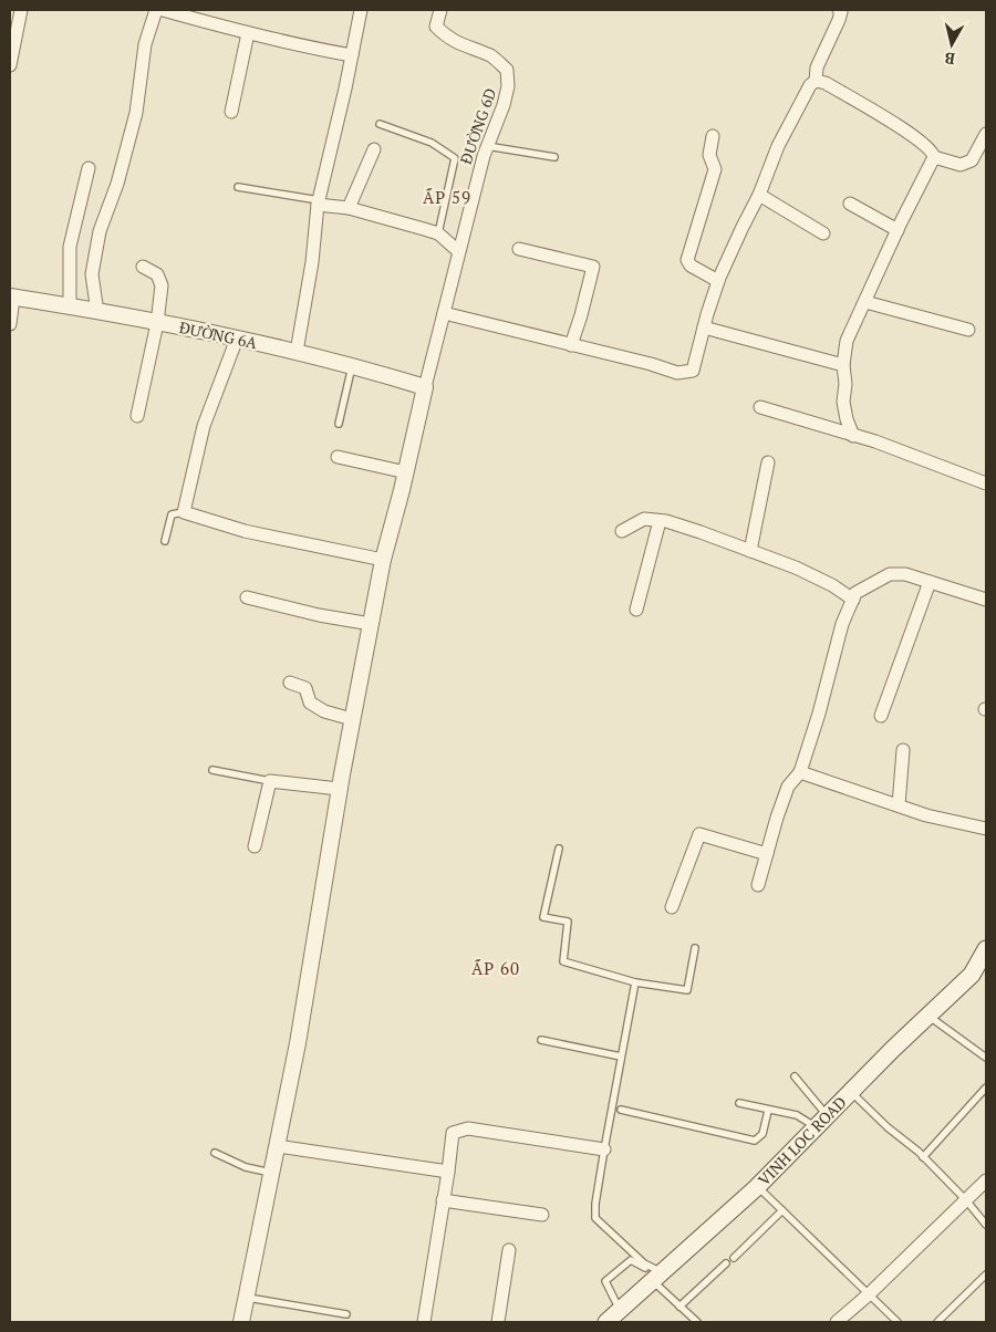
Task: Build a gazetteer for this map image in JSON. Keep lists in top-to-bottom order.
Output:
{
  "streets": {
    "main road": ["VINH LOC ROAD"],
    "street": ["ĐƯỜNG 6D", "ĐƯỜNG 6A"]
  },
  "crossings": [
    ["ĐƯỜNG 6D", "ĐƯỜNG 6A"]
  ],
  "districts": ["ẤP 59", "ẤP 60"],
  "north": "bottom"
}
